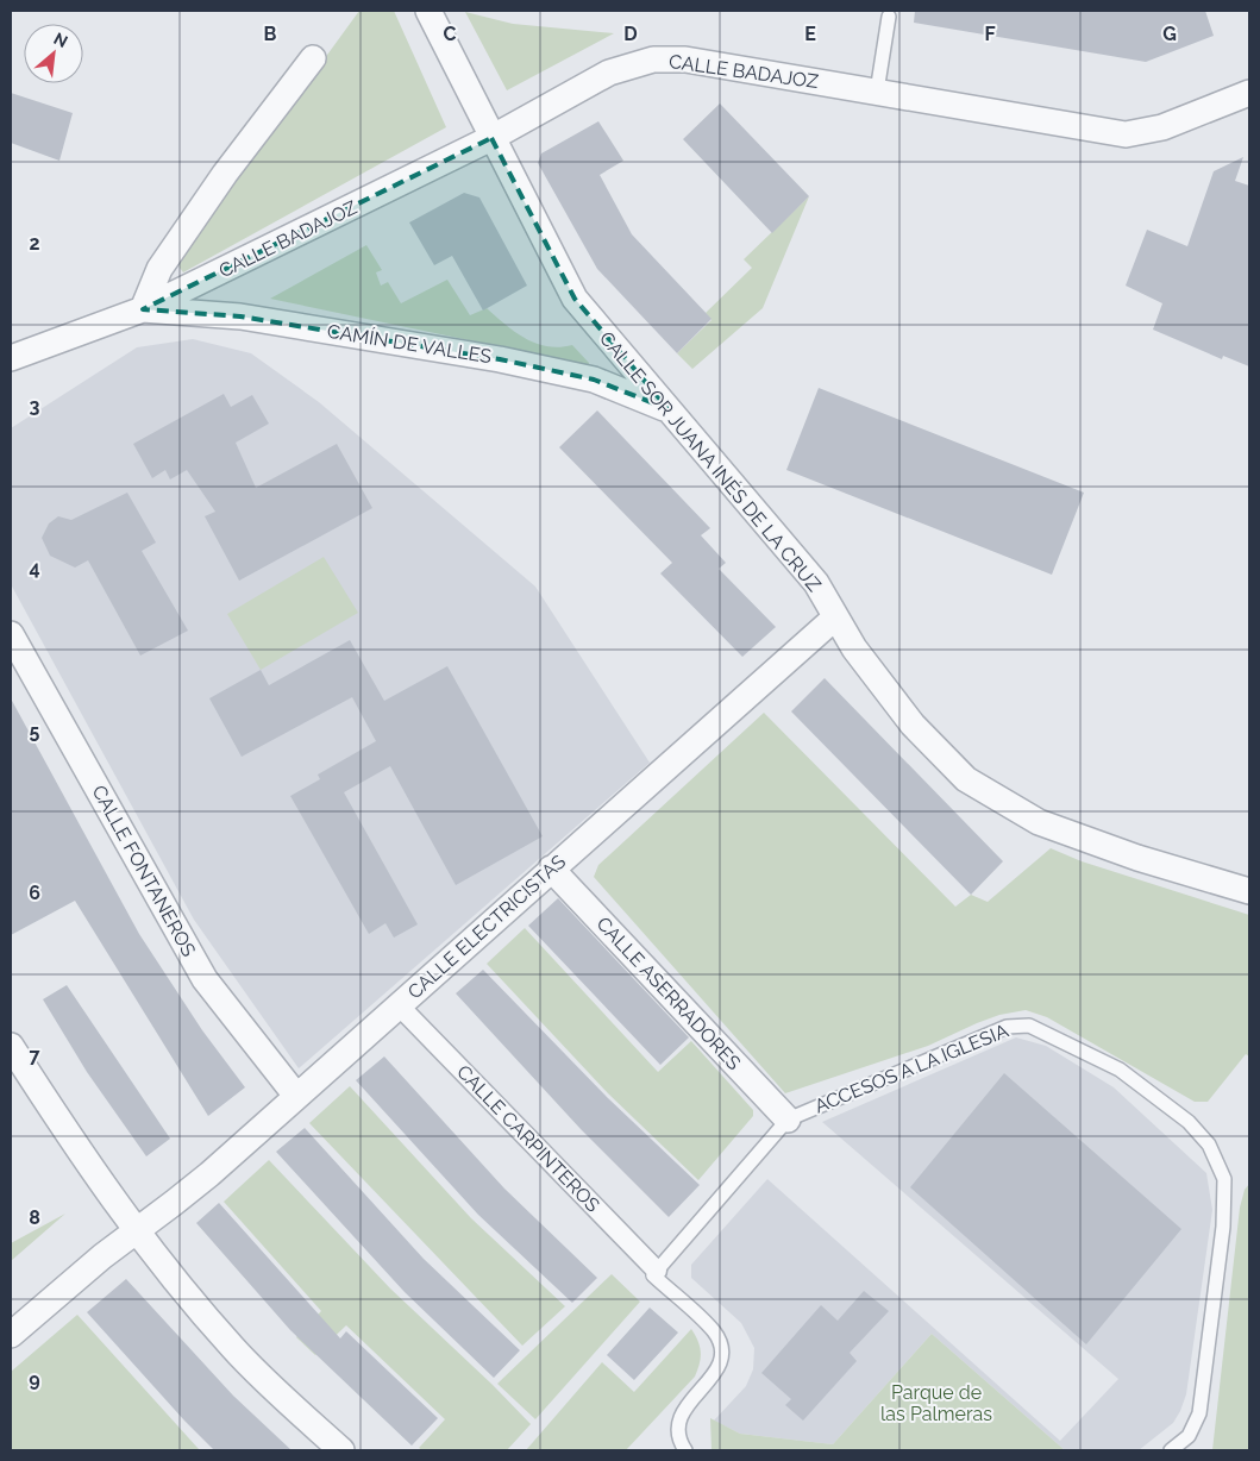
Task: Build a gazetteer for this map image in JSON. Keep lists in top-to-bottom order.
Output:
{
  "streets": {
    "street": [
      "CALLE BADAJOZ",
      "CAMÍN DE VALLES",
      "CALLE SOR JUANA INÉS DE LA CRUZ",
      "CALLE FONTANEROS",
      "CALLE ELECTRICISTAS",
      "CALLE ASERRADORES",
      "CALLE CARPINTEROS"
    ],
    "lane": ["ACCESOS A LA IGLESIA"]
  },
  "crossings": [
    ["CALLE BADAJOZ", "CAMÍN DE VALLES"],
    ["CALLE BADAJOZ", "CALLE SOR JUANA INÉS DE LA CRUZ"],
    ["CAMÍN DE VALLES", "CALLE SOR JUANA INÉS DE LA CRUZ"],
    ["CALLE SOR JUANA INÉS DE LA CRUZ", "CALLE ELECTRICISTAS"],
    ["CALLE FONTANEROS", "CALLE ELECTRICISTAS"],
    ["CALLE ELECTRICISTAS", "CALLE ASERRADORES"],
    ["CALLE ELECTRICISTAS", "CALLE CARPINTEROS"],
    ["CALLE ASERRADORES", "ACCESOS A LA IGLESIA"]
  ],
  "parks": ["Parque de las Palmeras"],
  "north": "top right",
  "grid": {
    "columns": [
      "B",
      "C",
      "D",
      "E",
      "F",
      "G"
    ],
    "rows": [
      "2",
      "3",
      "4",
      "5",
      "6",
      "7",
      "8",
      "9"
    ]
  }
}
